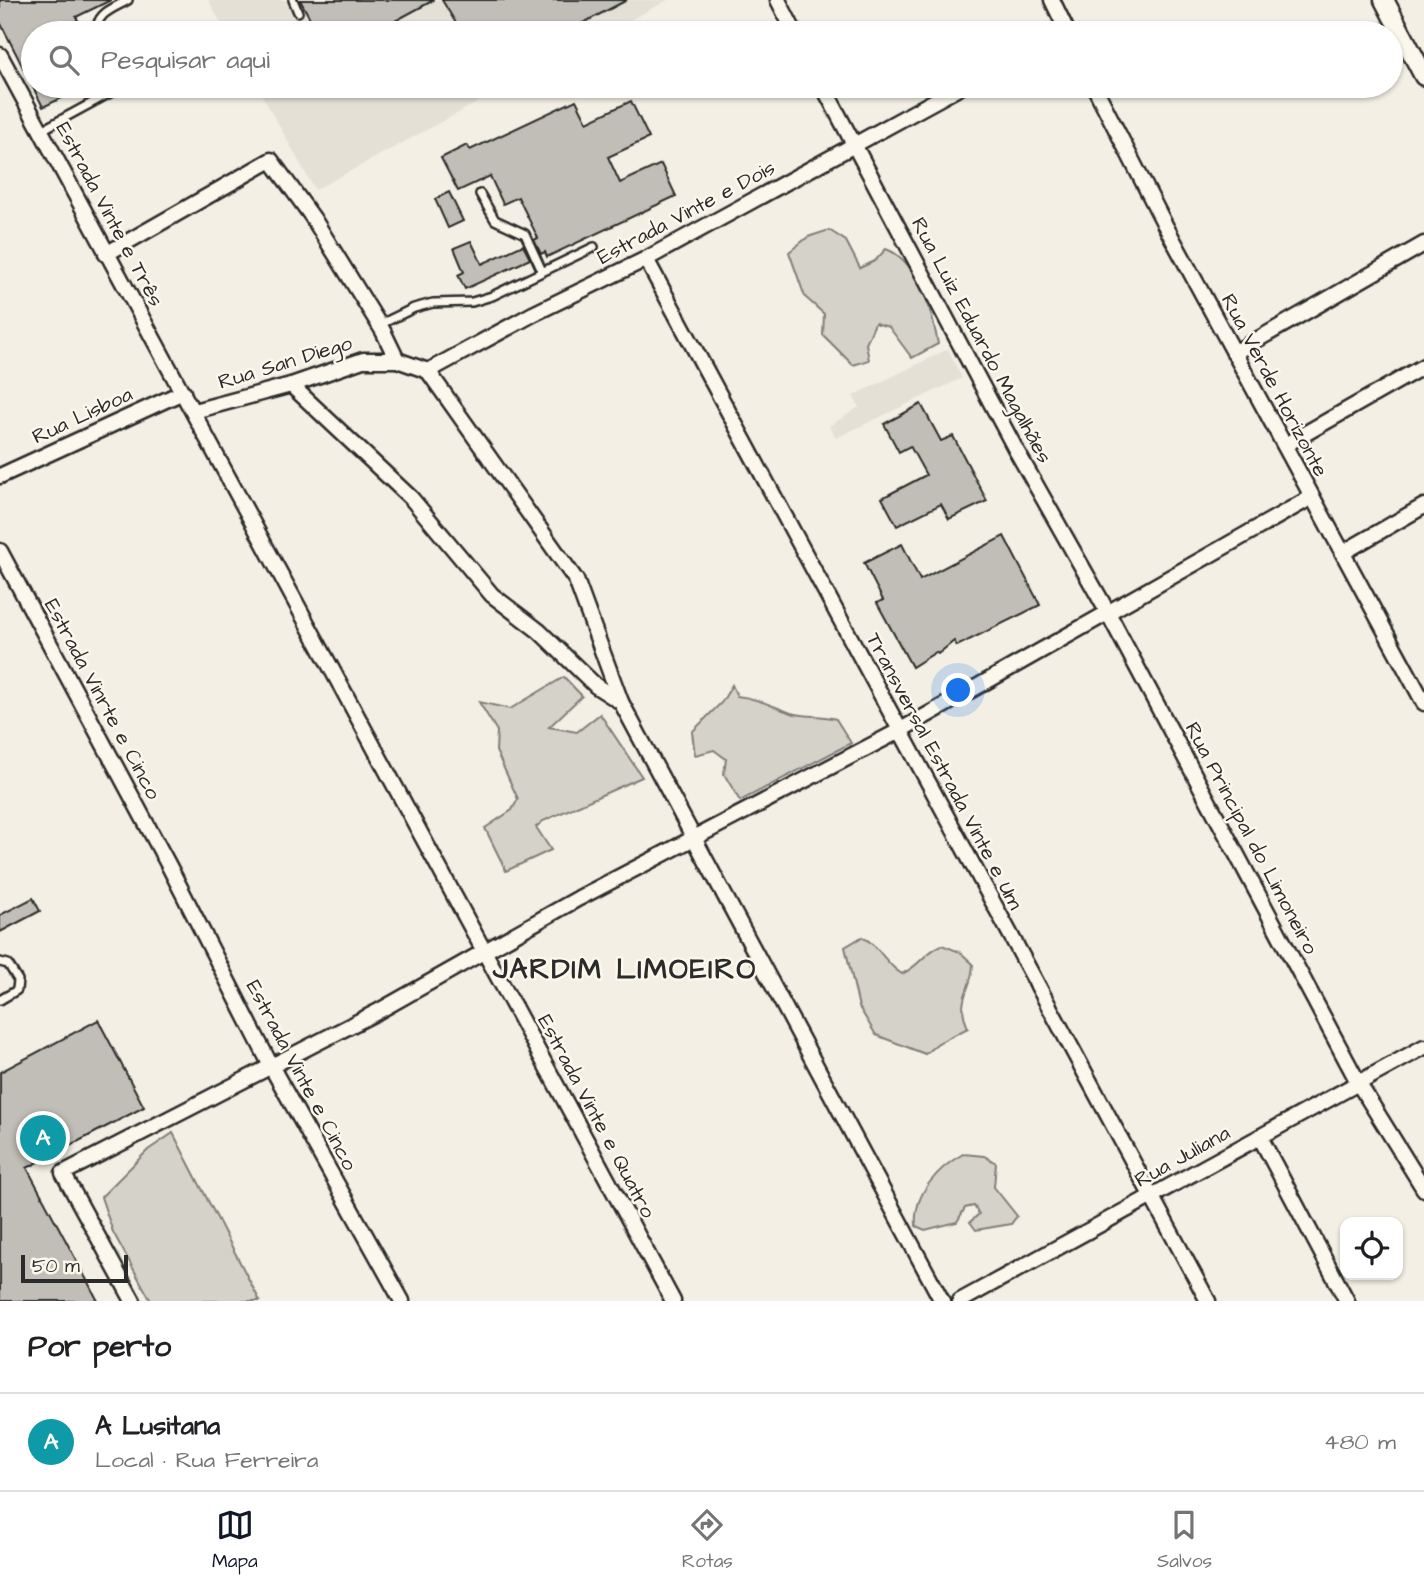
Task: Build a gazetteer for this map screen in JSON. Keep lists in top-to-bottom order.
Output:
{
  "streets": {
    "street": [
      "Estrada Vinte e Dois",
      "Estrada Vinte e Três",
      "Rua Luiz Eduardo Magalhães",
      "Rua San Diego",
      "Rua Verde Horizonte",
      "Rua Lisboa",
      "Estrada Vinrte e Cinco",
      "Transversal Estrada Vinte e Um",
      "Rua Principal do Limoneiro",
      "Estrada Vinte e Cinco",
      "Estrada Vinte e Quatro",
      "Rua Juliana"
    ]
  },
  "crossings": [
    ["Estrada Vinte e Dois", "Rua Luiz Eduardo Magalhães"],
    ["Estrada Vinte e Dois", "Rua San Diego"],
    ["Estrada Vinte e Dois", "Transversal Estrada Vinte e Um"],
    ["Estrada Vinte e Três", "Rua San Diego"],
    ["Estrada Vinte e Três", "Rua Lisboa"],
    ["Estrada Vinte e Três", "Estrada Vinte e Quatro"],
    ["Rua Luiz Eduardo Magalhães", "Rua Principal do Limoneiro"],
    ["Rua San Diego", "Estrada Vinte e Quatro"],
    ["Estrada Vinrte e Cinco", "Estrada Vinte e Cinco"],
    ["Transversal Estrada Vinte e Um", "Rua Juliana"],
    ["Rua Principal do Limoneiro", "Rua Juliana"]
  ],
  "districts": ["JARDIM LIMOEIRO"],
  "scale_bar": "50 m",
  "page": {
    "search": "Pesquisar aqui",
    "pins": "A",
    "scale": "50 m",
    "heading": "Por perto",
    "list": [
      {
        "mark": "A",
        "name": "A Lusitana",
        "note": "Local · Rua Ferreira",
        "value": "480 m"
      }
    ],
    "nav": ["Mapa", "Rotas", "Salvos"]
  }
}
